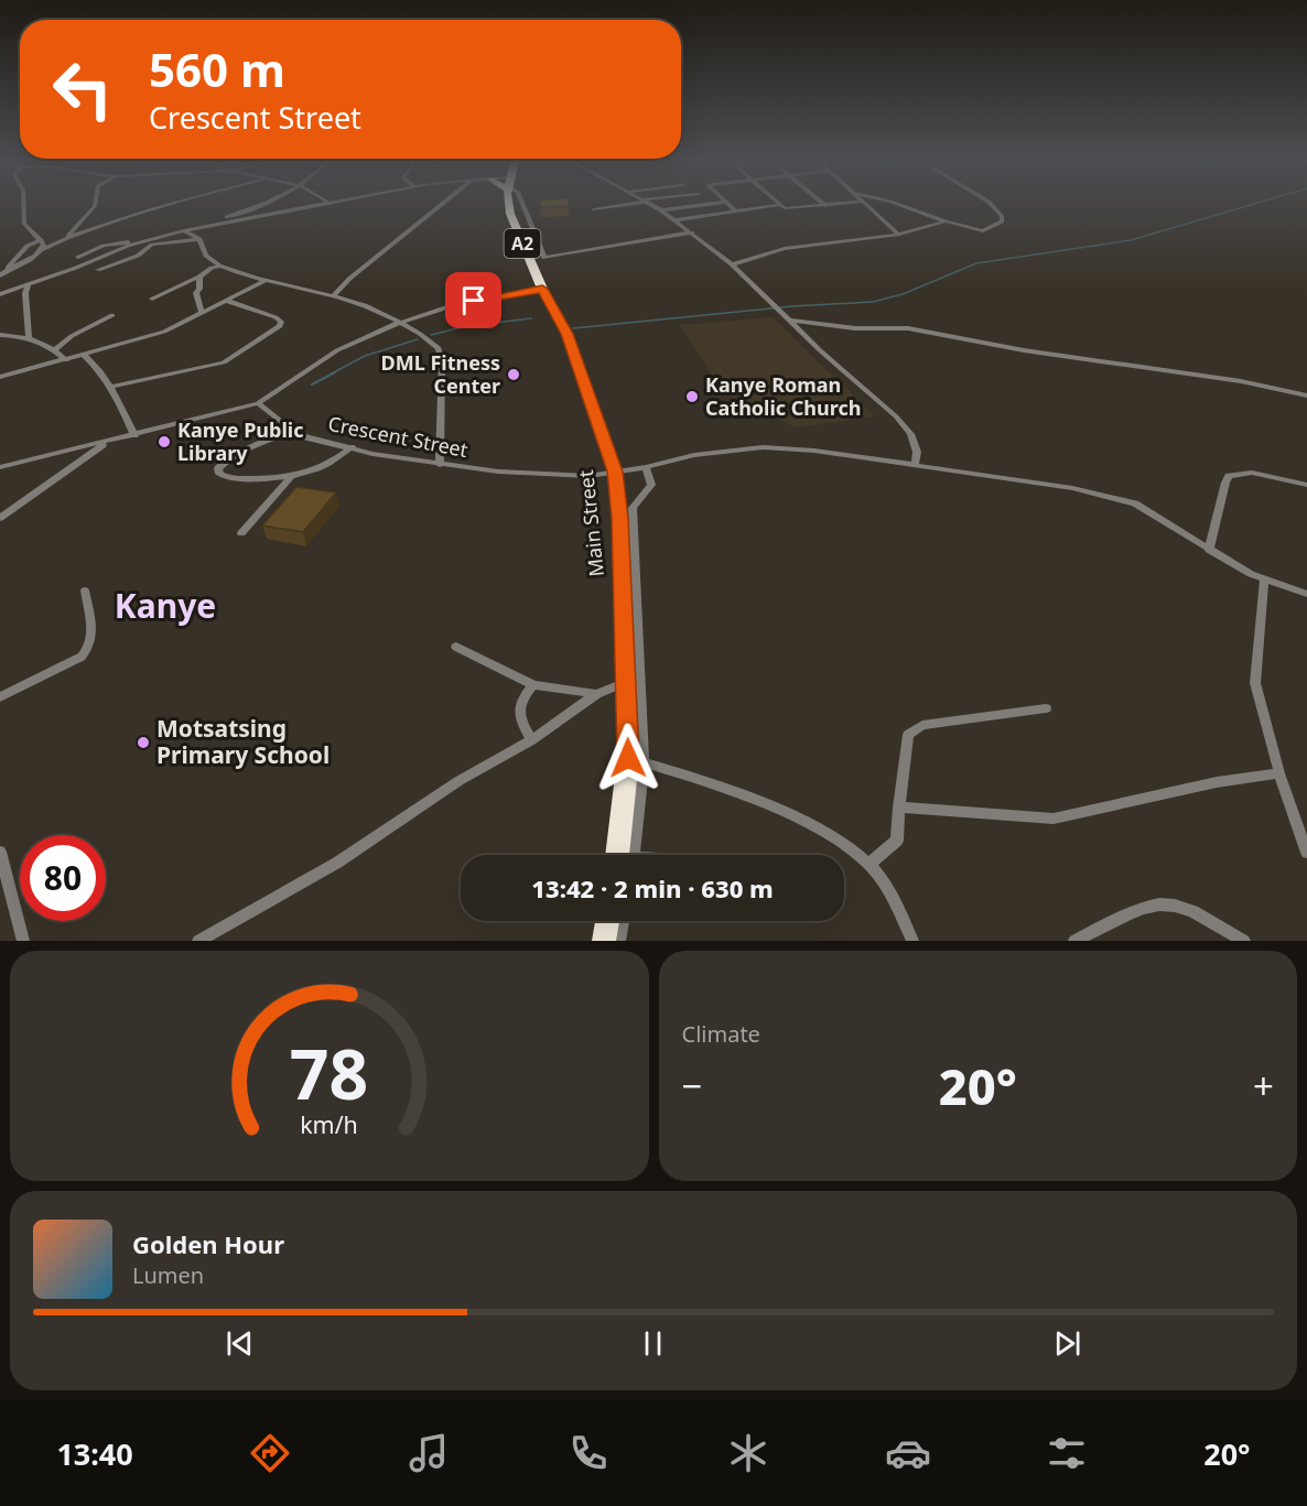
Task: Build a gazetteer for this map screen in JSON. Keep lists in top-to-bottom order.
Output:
{
  "streets": {
    "highway": ["A2", "Main Street"],
    "street": ["Crescent Street"]
  },
  "crossings": [
    ["Crescent Street", "Main Street"]
  ],
  "districts": ["Kanye"],
  "places": [
    "DML Fitness Center",
    "Kanye Roman Catholic Church",
    "Kanye Public Library",
    "Motsatsing Primary School"
  ],
  "page": {
    "turn": ["560 m", "Crescent Street"],
    "limit": "80",
    "trip": "13:42 · 2 min · 630 m",
    "tile": "Climate",
    "heat": ["−", "20°", "+"],
    "song": ["Golden Hour", "Lumen"],
    "tabs": ["13:40", "20°"],
    "gauge": ["78", "km/h"]
  }
}
